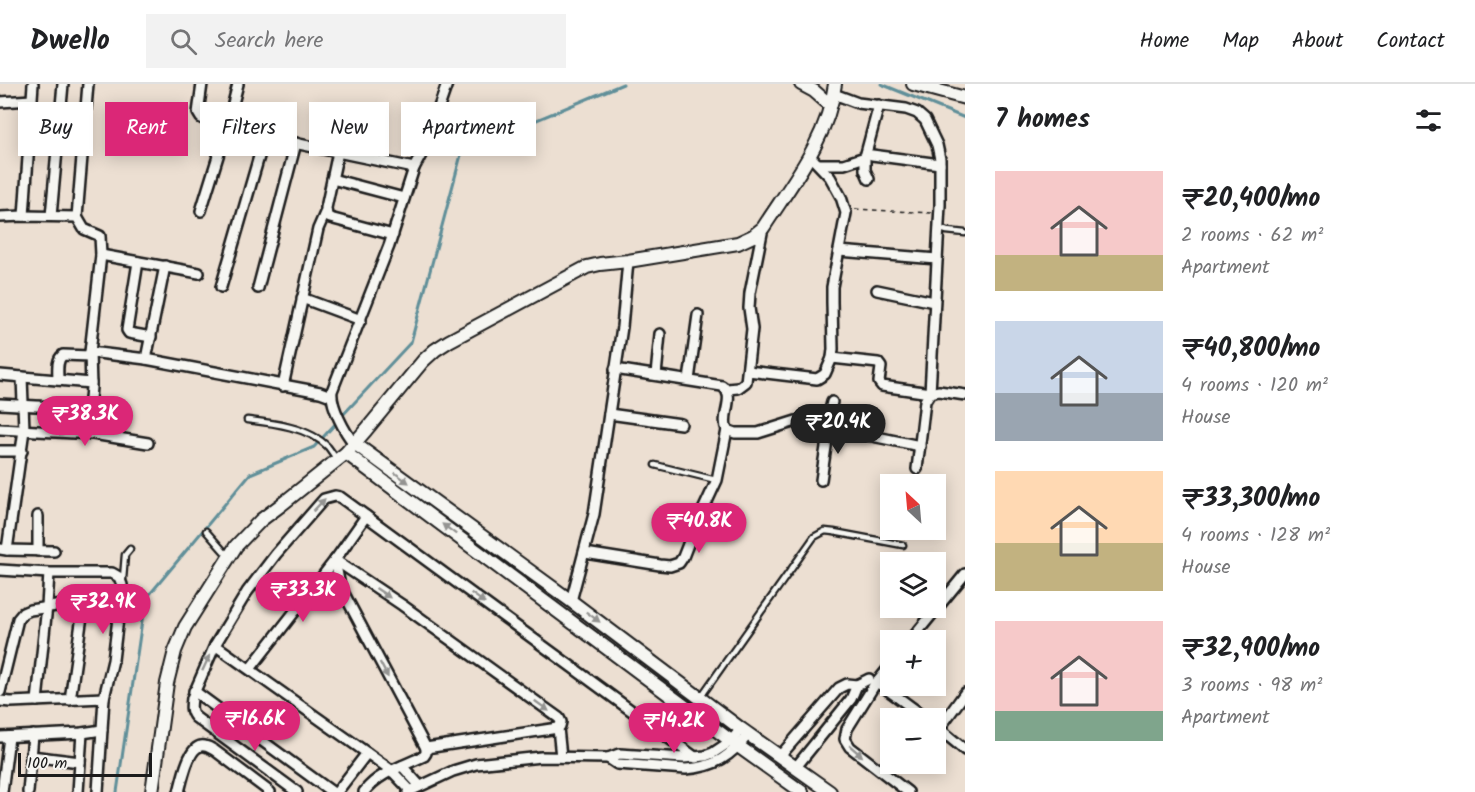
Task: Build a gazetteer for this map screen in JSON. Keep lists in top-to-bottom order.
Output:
{
  "scale_bar": "100 m",
  "north": "top left",
  "page": {
    "header": "Dwello",
    "search": "Search here",
    "nav": [
      "Home",
      "Map",
      "About",
      "Contact"
    ],
    "heading": "7 homes",
    "chip": [
      "Buy",
      "Rent",
      "Filters",
      "New",
      "Apartment"
    ],
    "list": [
      {
        "name": "₹20,400/mo",
        "note": "2 rooms · 62 m² · Apartment"
      },
      {
        "name": "₹40,800/mo",
        "note": "4 rooms · 120 m² · House"
      },
      {
        "name": "₹33,300/mo",
        "note": "4 rooms · 128 m² · House"
      },
      {
        "name": "₹32,900/mo",
        "note": "3 rooms · 98 m² · Apartment"
      }
    ],
    "price": [
      "₹38.3K",
      "₹20.4K",
      "₹40.8K",
      "₹33.3K",
      "₹32.9K",
      "₹16.6K",
      "₹14.2K"
    ],
    "map_buttons": ["+", "−"],
    "scale": "100 m"
  }
}
